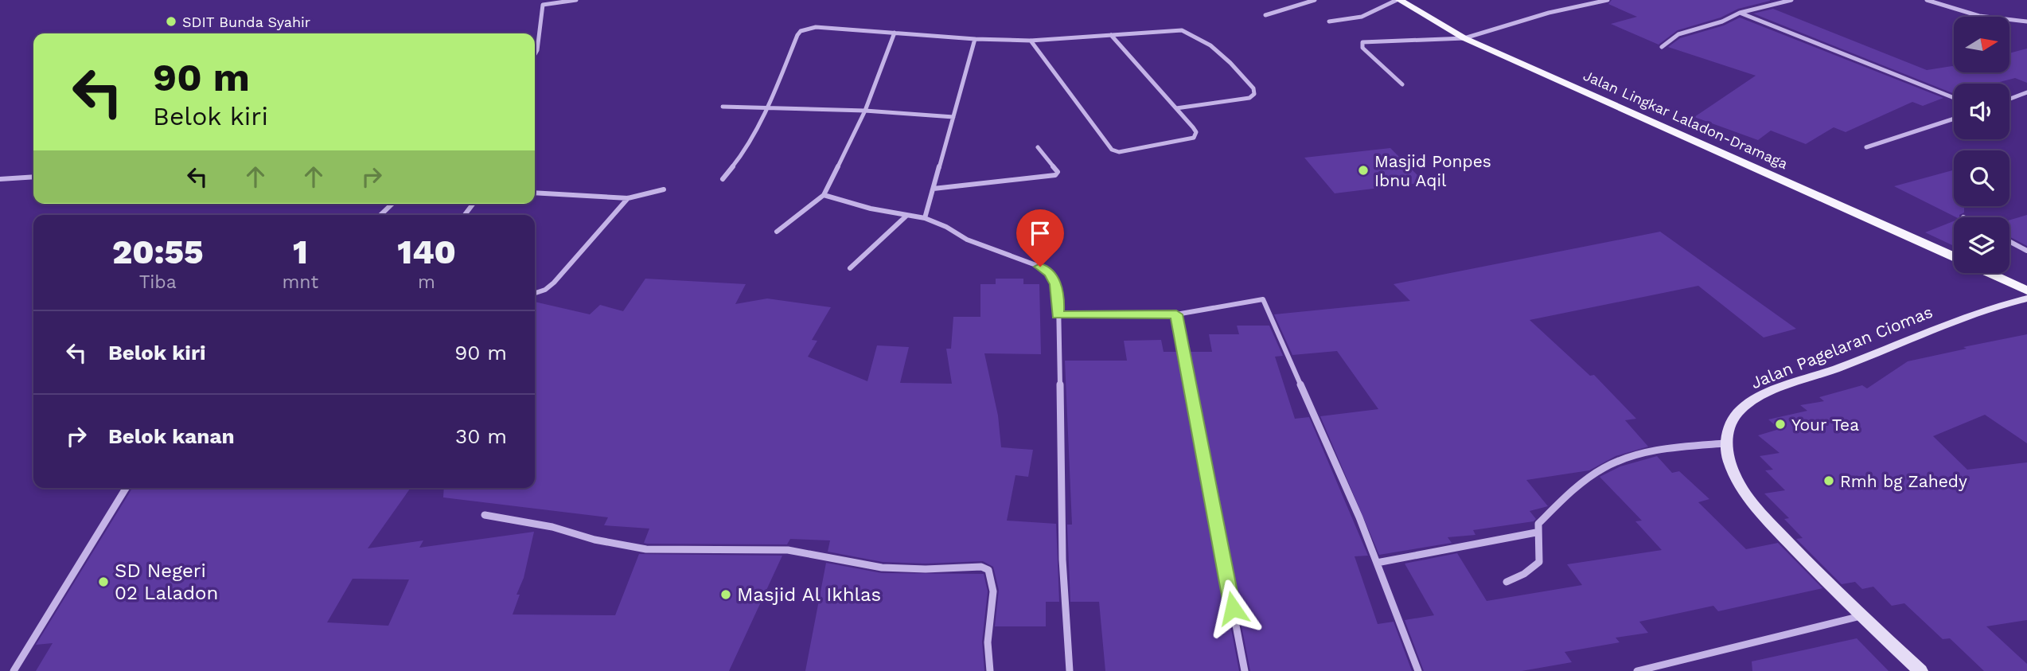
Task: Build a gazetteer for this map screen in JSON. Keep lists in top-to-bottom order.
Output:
{
  "streets": {
    "main road": ["Jalan Lingkar Laladon-Dramaga", "Jalan Pagelaran Ciomas"]
  },
  "places": [
    "SDIT Bunda Syahir",
    "Masjid Ponpes Ibnu Aqil",
    "Your Tea",
    "Rmh bg Zahedy",
    "SD Negeri 02 Laladon",
    "Masjid Al Ikhlas"
  ],
  "north": "right",
  "page": {
    "turn": ["90 m", "Belok kiri"],
    "eta": [
      "20:55",
      "Tiba",
      "1",
      "mnt",
      "140",
      "m"
    ],
    "list": [
      {
        "name": "Belok kiri",
        "value": "90 m"
      },
      {
        "name": "Belok kanan",
        "value": "30 m"
      }
    ]
  }
}
